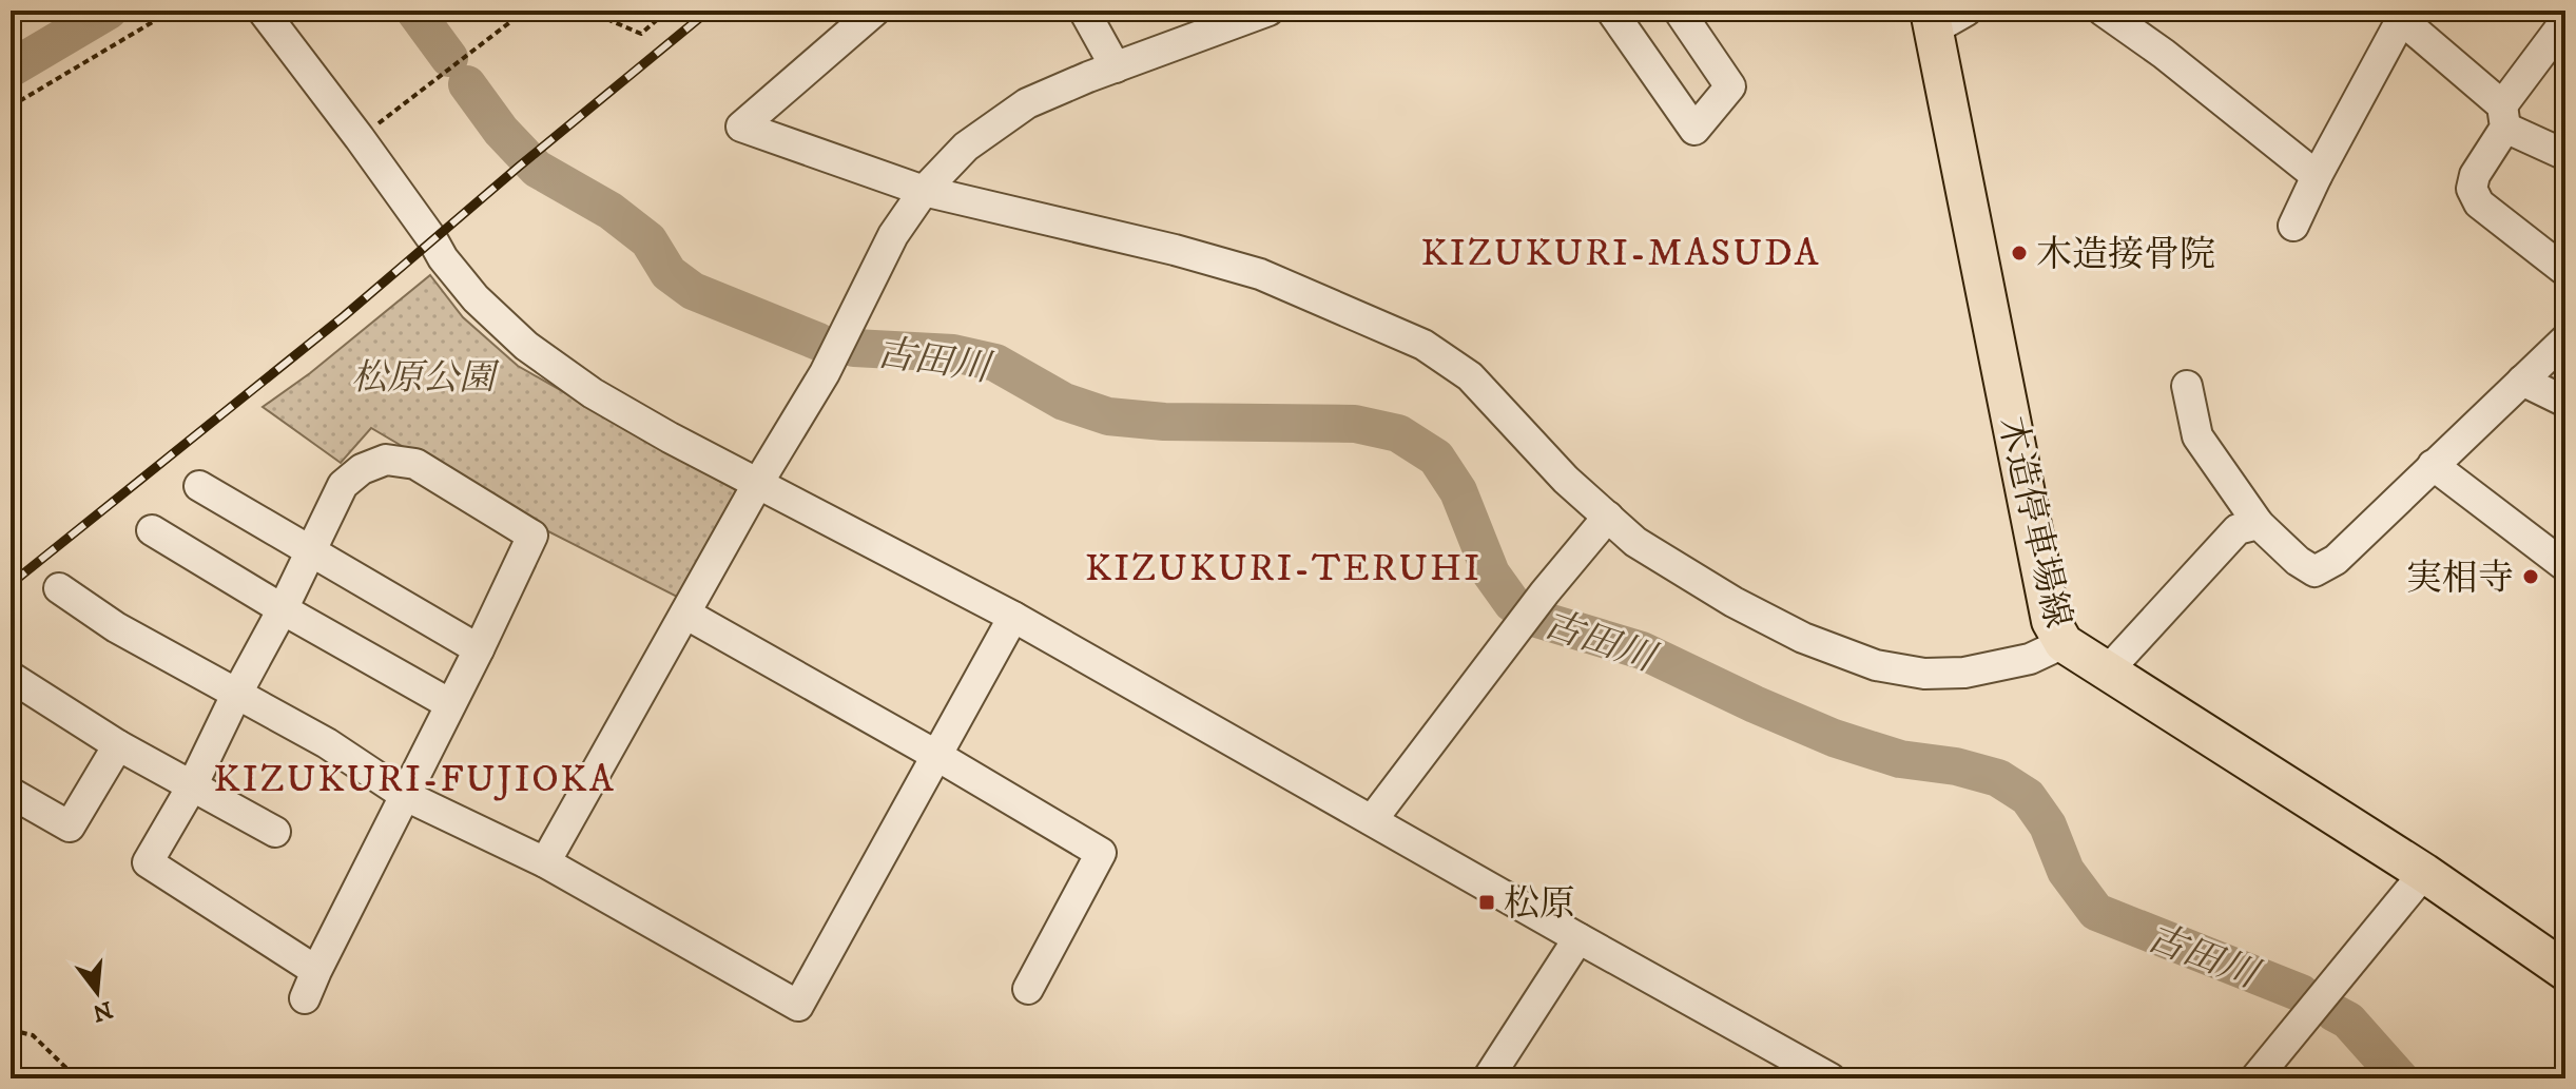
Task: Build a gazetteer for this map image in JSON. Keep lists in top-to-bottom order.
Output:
{
  "streets": {
    "main road": ["木造停車場線"]
  },
  "districts": ["KIZUKURI-MASUDA", "KIZUKURI-TERUHI", "KIZUKURI-FUJIOKA"],
  "water": ["古田川"],
  "parks": ["松原公園"],
  "places": {
    "other": ["木造接骨院", "実相寺"],
    "transit": ["松原"]
  },
  "north": "bottom"
}
